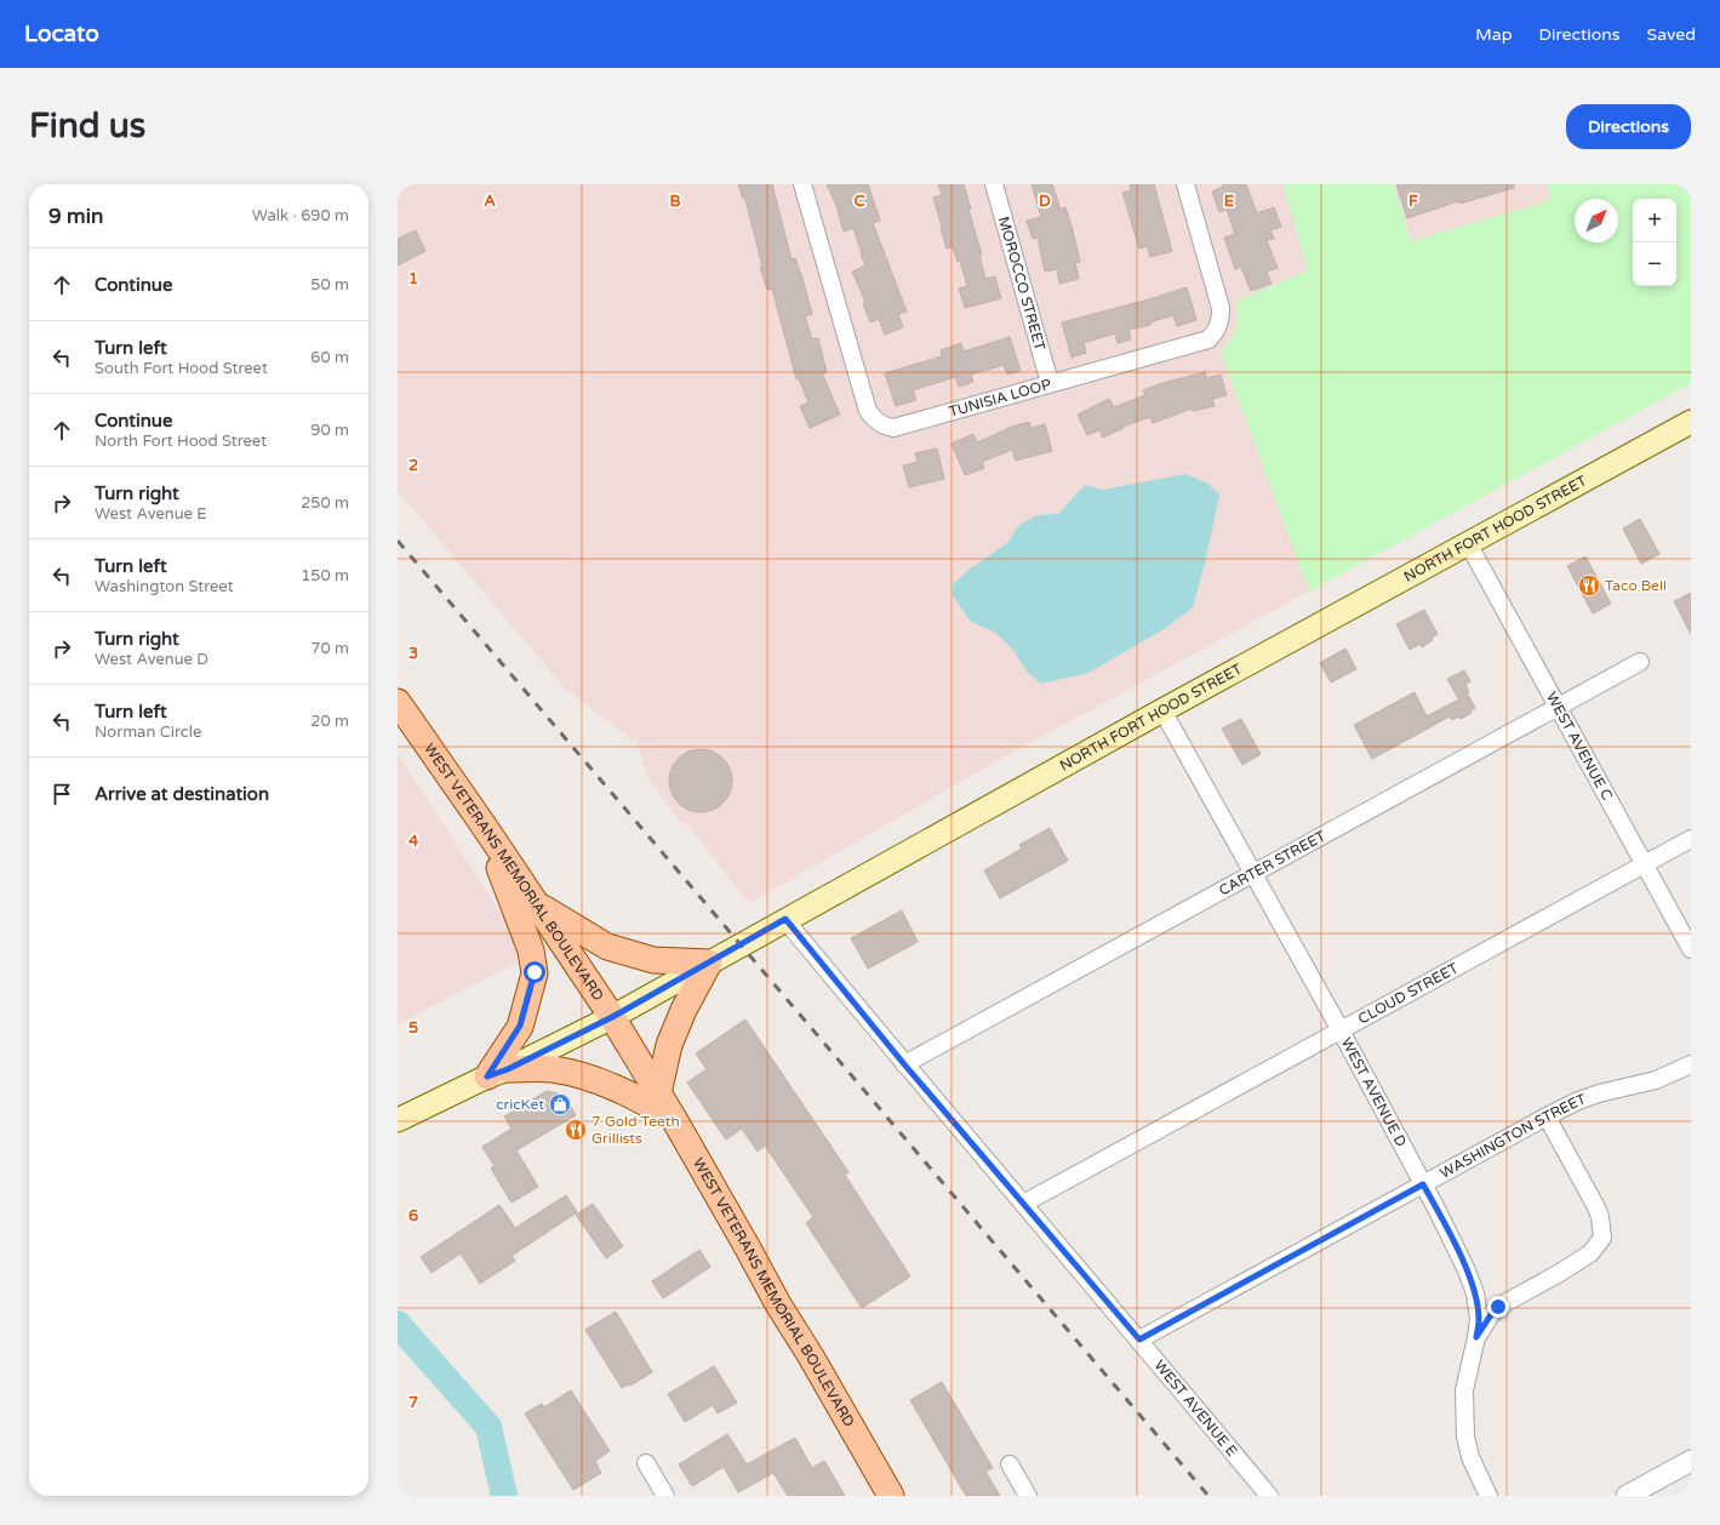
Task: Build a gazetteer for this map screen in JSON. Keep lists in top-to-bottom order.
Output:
{
  "streets": {
    "main road": ["NORTH FORT HOOD STREET", "WEST VETERANS MEMORIAL BOULEVARD"],
    "street": [
      "MOROCCO STREET",
      "TUNISIA LOOP",
      "WEST AVENUE C",
      "CARTER STREET",
      "CLOUD STREET",
      "WEST AVENUE D",
      "WASHINGTON STREET",
      "WEST AVENUE E"
    ]
  },
  "crossings": [
    ["MOROCCO STREET", "TUNISIA LOOP"],
    ["NORTH FORT HOOD STREET", "WEST AVENUE C"],
    ["NORTH FORT HOOD STREET", "WEST VETERANS MEMORIAL BOULEVARD"],
    ["NORTH FORT HOOD STREET", "WEST AVENUE D"],
    ["NORTH FORT HOOD STREET", "WEST AVENUE E"],
    ["WEST AVENUE C", "CARTER STREET"],
    ["WEST AVENUE C", "CLOUD STREET"],
    ["CARTER STREET", "WEST AVENUE D"],
    ["CARTER STREET", "WEST AVENUE E"],
    ["CLOUD STREET", "WEST AVENUE D"],
    ["CLOUD STREET", "WEST AVENUE E"],
    ["WEST AVENUE D", "WASHINGTON STREET"],
    ["WASHINGTON STREET", "WEST AVENUE E"]
  ],
  "places": {
    "restaurant": ["Taco Bell", "7 Gold Teeth Grillists"],
    "shop": ["cricKet"]
  },
  "north": "top right",
  "page": {
    "header": "Locato",
    "nav": ["Map", "Directions", "Saved"],
    "buttons": "Directions",
    "title": "Find us",
    "heading": ["9 min", "Walk · 690 m"],
    "map_buttons": ["+", "−"],
    "list": [
      ["Continue", "50 m"],
      ["Turn left", "South Fort Hood Street", "60 m"],
      ["Continue", "North Fort Hood Street", "90 m"],
      ["Turn right", "West Avenue E", "250 m"],
      ["Turn left", "Washington Street", "150 m"],
      ["Turn right", "West Avenue D", "70 m"],
      ["Turn left", "Norman Circle", "20 m"],
      "Arrive at destination"
    ]
  },
  "grid": {
    "columns": [
      "A",
      "B",
      "C",
      "D",
      "E",
      "F"
    ],
    "rows": [
      "1",
      "2",
      "3",
      "4",
      "5",
      "6",
      "7"
    ]
  }
}
